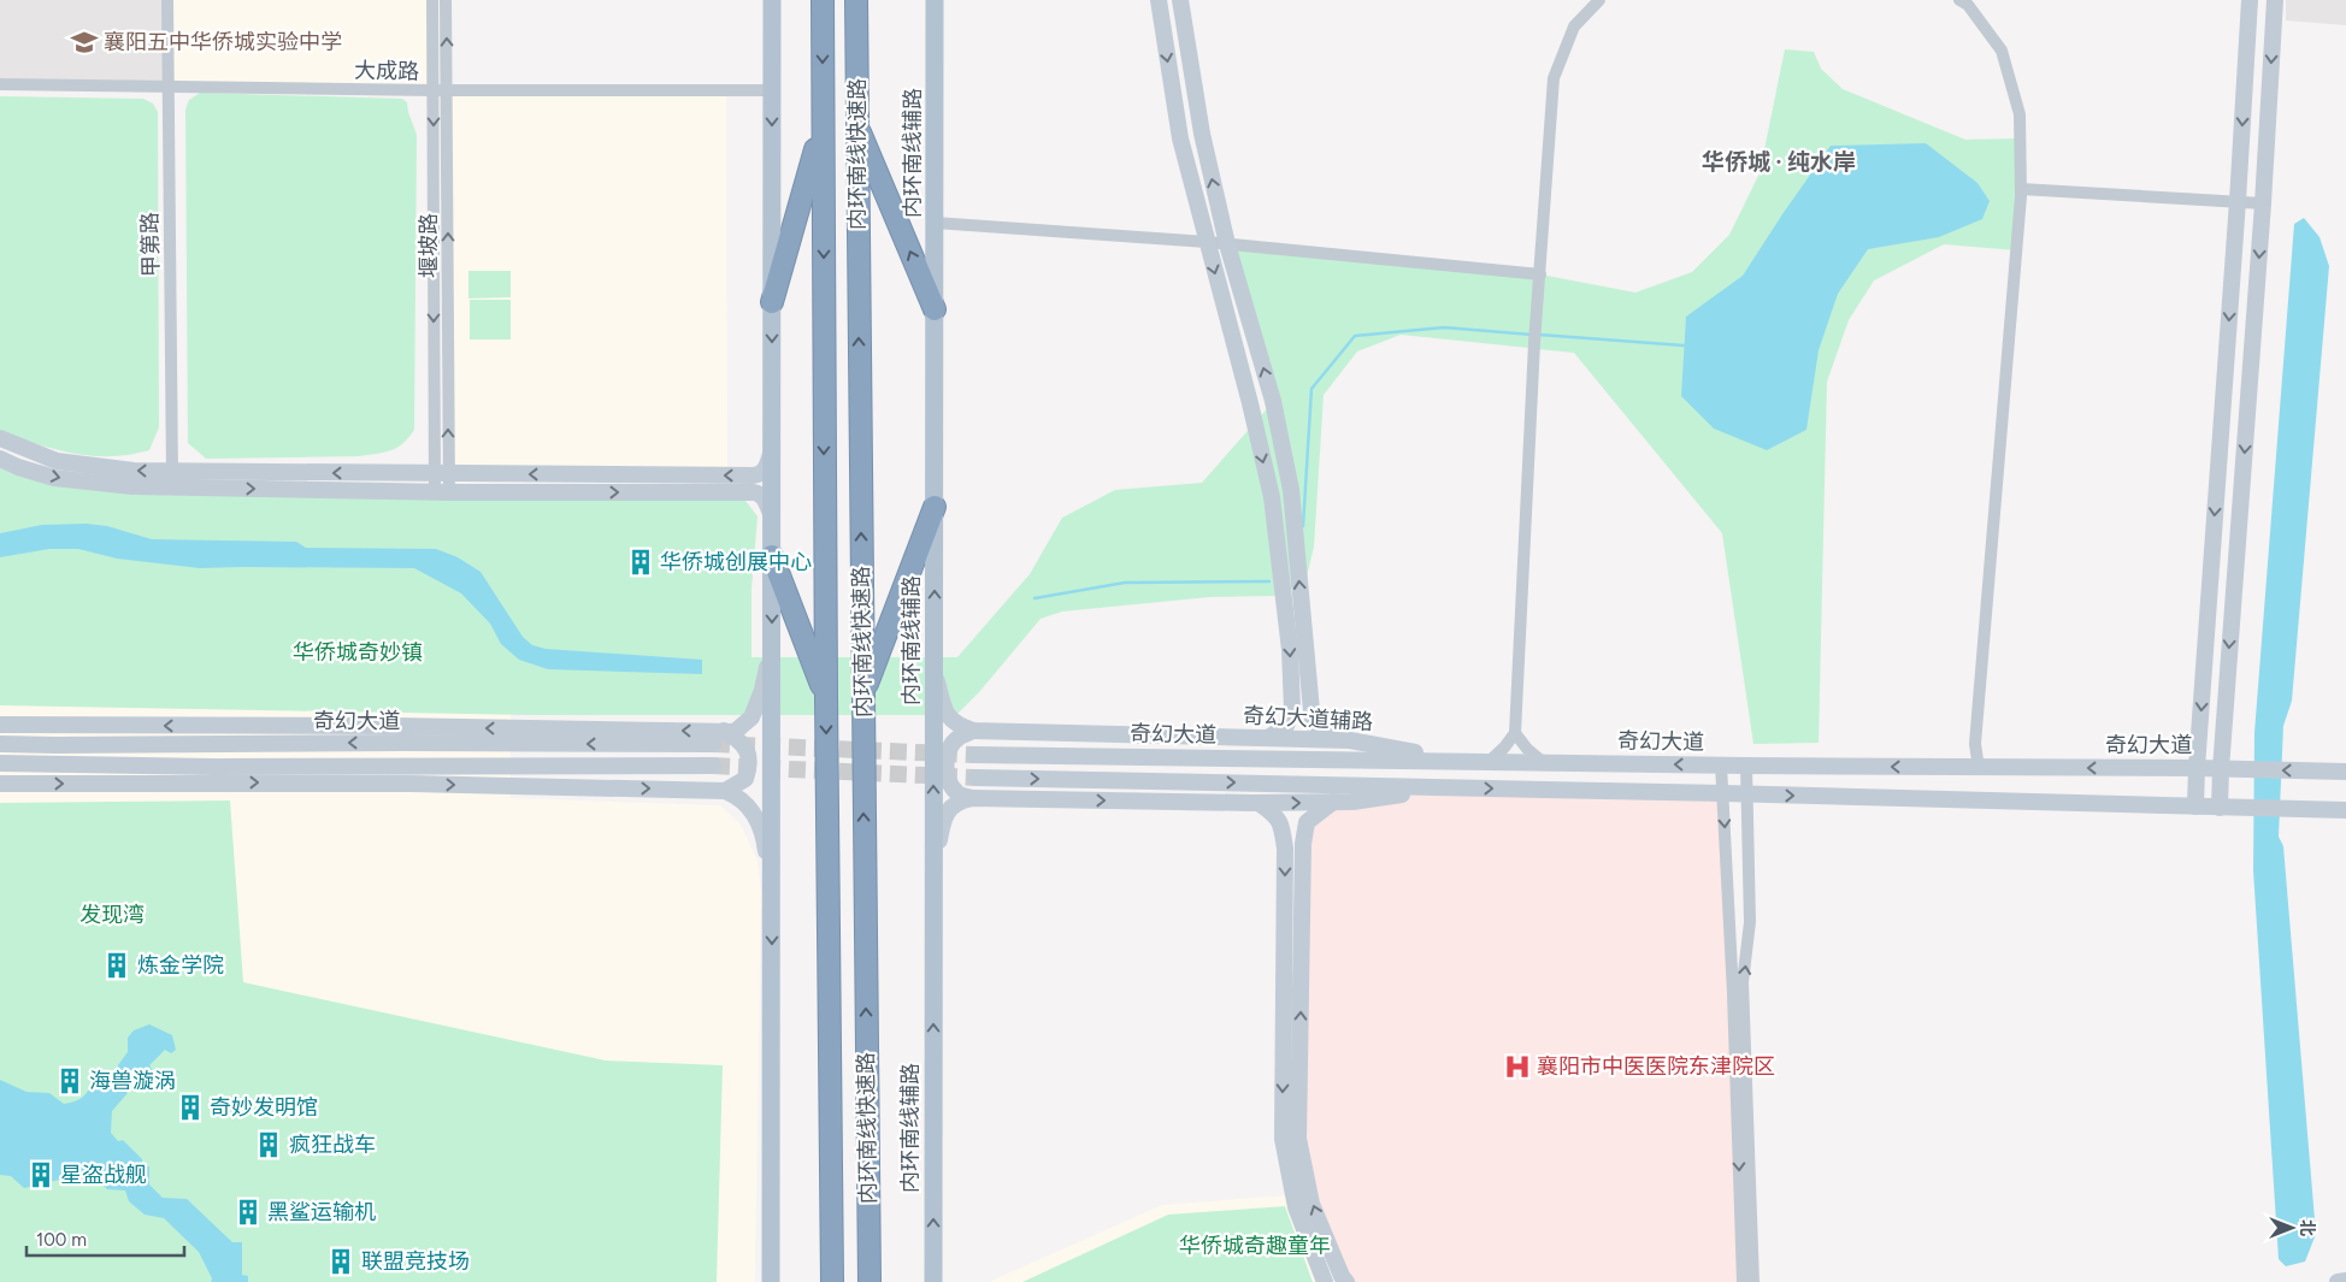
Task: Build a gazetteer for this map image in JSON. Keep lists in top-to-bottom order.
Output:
{
  "streets": {
    "highway": ["内环南线快速路"],
    "main road": ["内环南线辅路"],
    "street": [
      "大成路",
      "甲第路",
      "堰坡路",
      "奇幻大道辅路",
      "奇幻大道"
    ]
  },
  "crossings": [
    ["大成路", "甲第路"],
    ["大成路", "堰坡路"],
    ["内环南线辅路", "奇幻大道辅路"],
    ["奇幻大道辅路", "奇幻大道"]
  ],
  "districts": ["华侨城 · 纯水岸"],
  "parks": ["华侨城奇妙镇", "发现湾", "华侨城奇趣童年"],
  "places": {
    "school or university": ["襄阳五中华侨城实验中学"],
    "building": [
      "华侨城创展中心",
      "炼金学院",
      "海兽漩涡",
      "奇妙发明馆",
      "疯狂战车",
      "星盗战舰",
      "黑鲨运输机",
      "联盟竞技场"
    ],
    "hospital": ["襄阳市中医医院东津院区"]
  },
  "scale_bar": "100 m",
  "north": "right"
}
